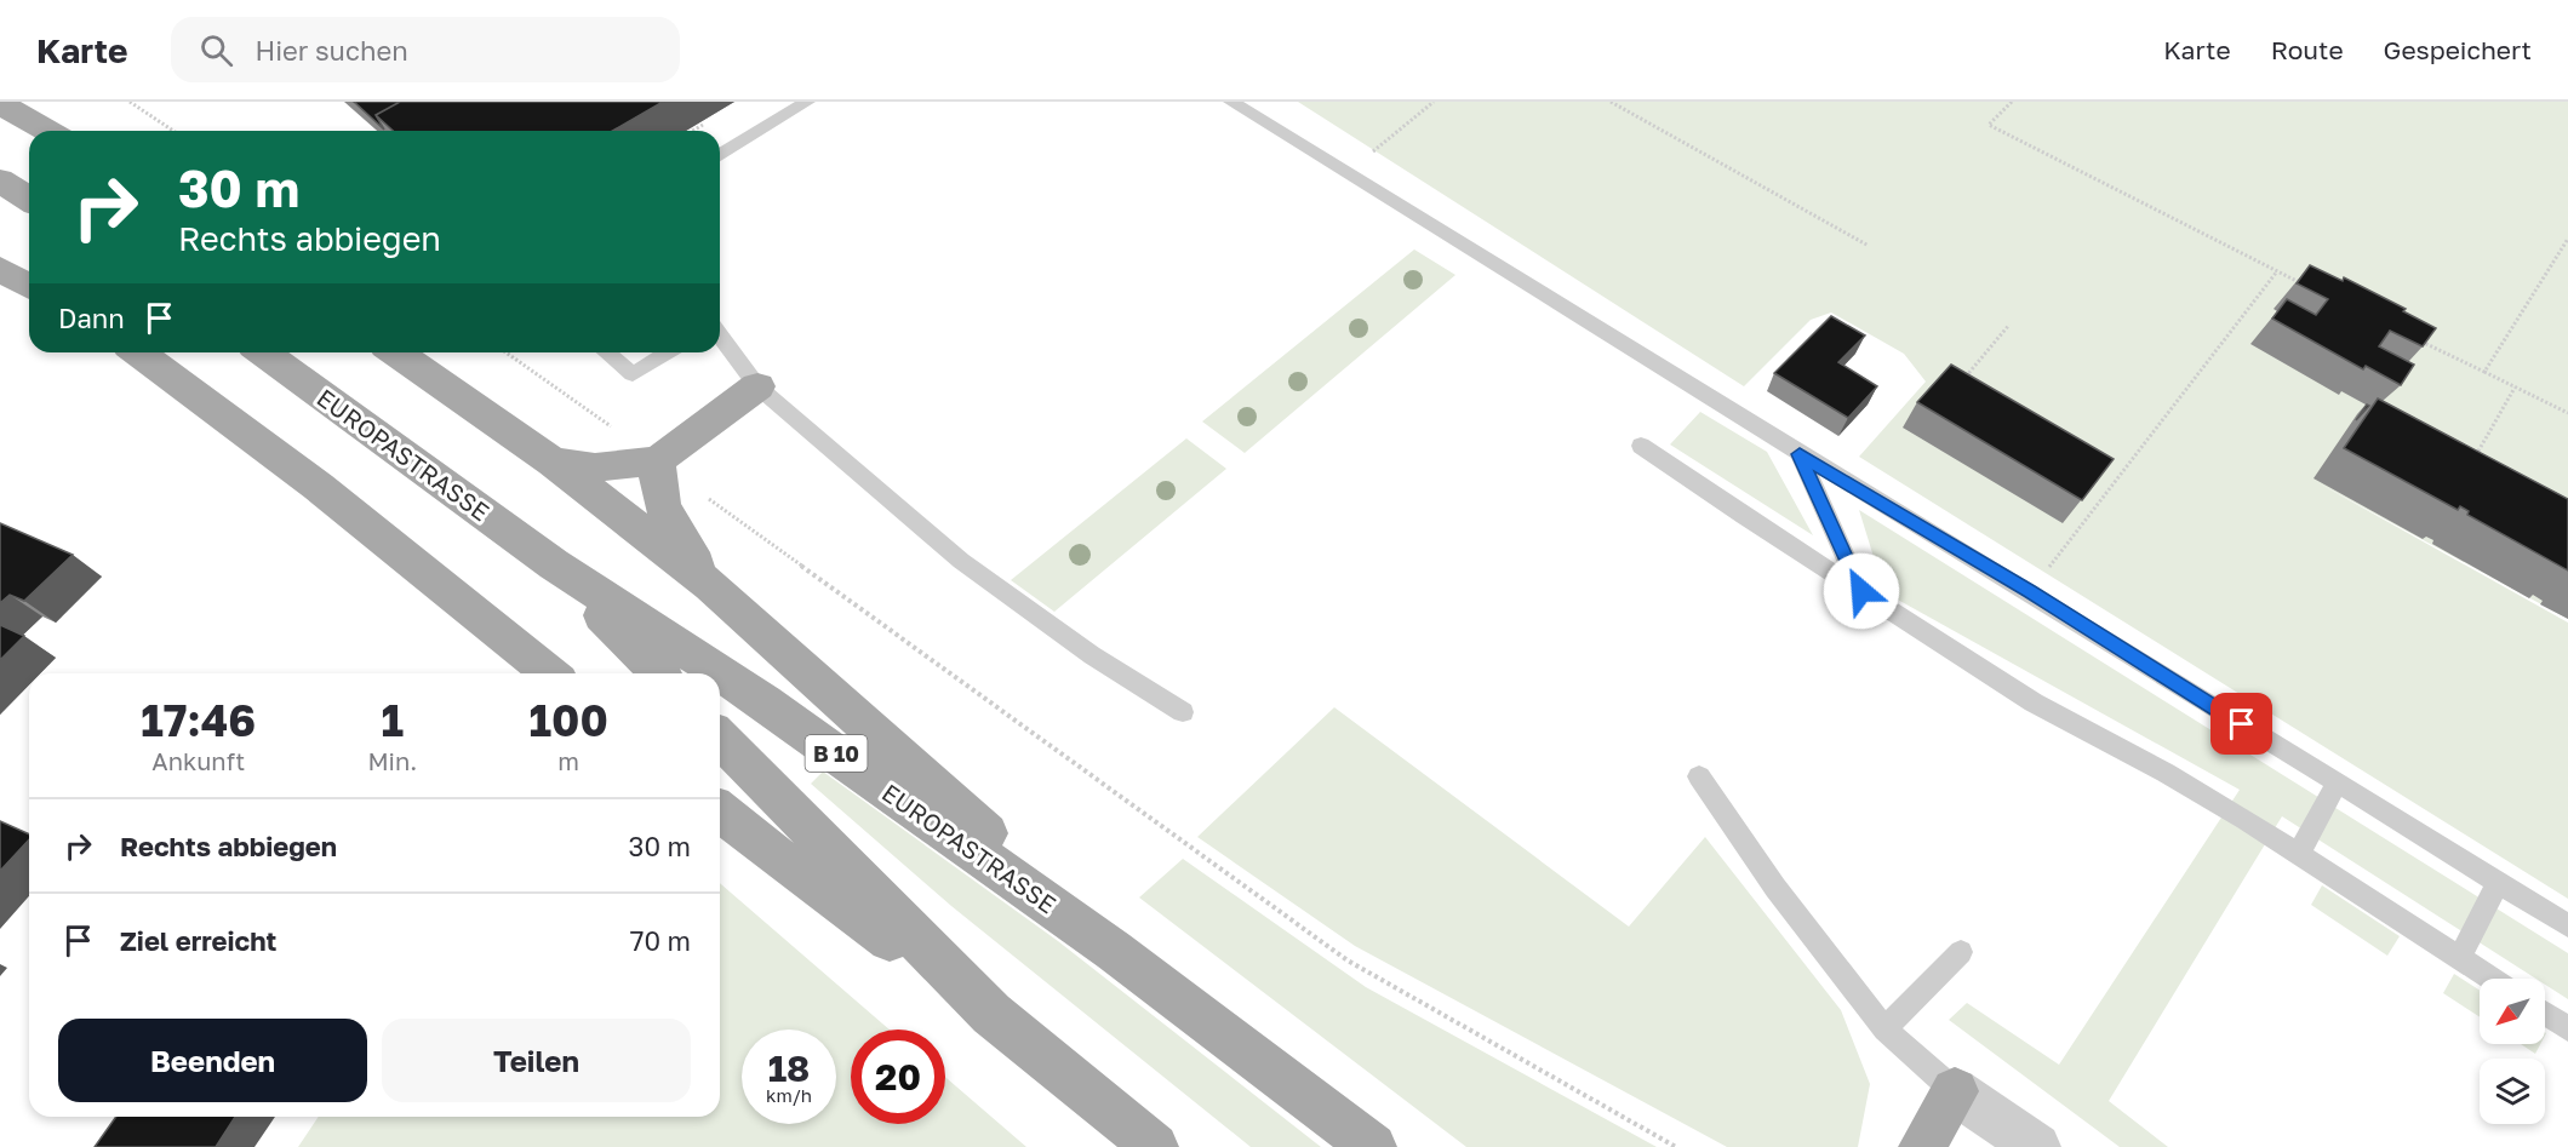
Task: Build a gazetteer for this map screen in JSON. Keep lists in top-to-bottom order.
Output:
{
  "streets": {
    "main road": ["EUROPASTRASSE", "B 10"]
  },
  "north": "bottom left",
  "page": {
    "header": "Karte",
    "search": "Hier suchen",
    "nav": ["Karte", "Route", "Gespeichert"],
    "turn": ["30 m", "Rechts abbiegen"],
    "then": "Dann",
    "eta": [
      "17:46",
      "Ankunft",
      "1",
      "Min.",
      "100",
      "m"
    ],
    "list": [
      {
        "name": "Rechts abbiegen",
        "value": "30 m"
      },
      {
        "name": "Ziel erreicht",
        "value": "70 m"
      }
    ],
    "buttons": ["Beenden", "Teilen"],
    "speed": "18 km/h",
    "limit": "20"
  }
}
